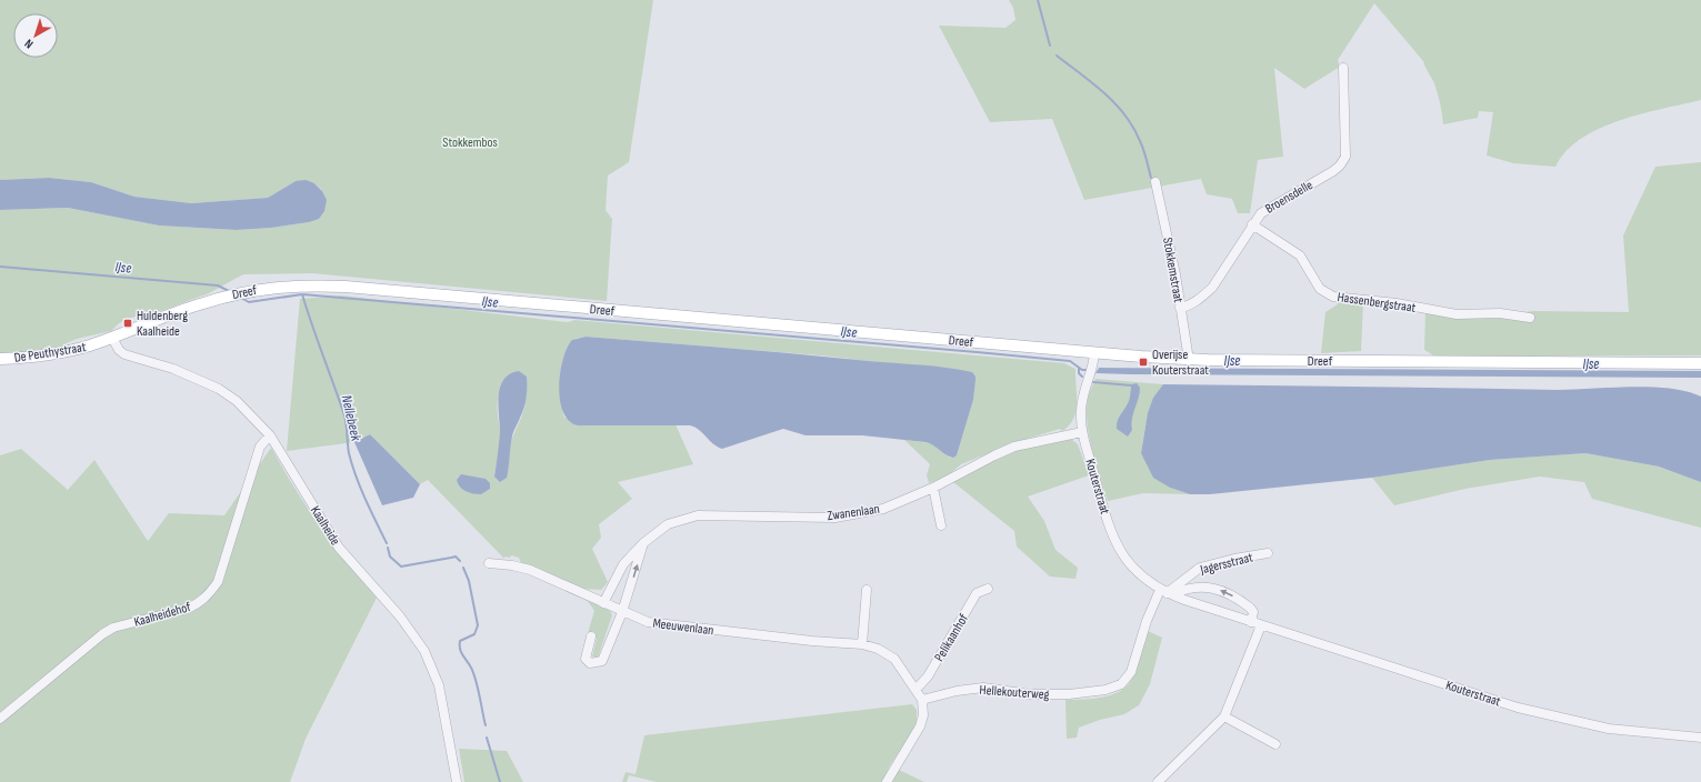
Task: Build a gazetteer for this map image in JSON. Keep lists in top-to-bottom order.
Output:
{
  "streets": {
    "main road": ["Dreef", "De Peuthystraat"],
    "street": [
      "Broensdelle",
      "Stokkemstraat",
      "Hassenbergstraat",
      "Kouterstraat",
      "Zwanenlaan",
      "Kaalheide",
      "Jagersstraat",
      "Kaalheidehof",
      "Meeuwenlaan",
      "Pelikaanhof",
      "Hellekouterweg"
    ]
  },
  "crossings": [
    ["Broensdelle", "Stokkemstraat"],
    ["Broensdelle", "Hassenbergstraat"],
    ["Stokkemstraat", "Dreef"],
    ["Dreef", "De Peuthystraat"],
    ["Dreef", "Kouterstraat"],
    ["De Peuthystraat", "Kaalheide"],
    ["Kouterstraat", "Zwanenlaan"],
    ["Kouterstraat", "Jagersstraat"],
    ["Kouterstraat", "Hellekouterweg"],
    ["Zwanenlaan", "Meeuwenlaan"],
    ["Kaalheide", "Kaalheidehof"],
    ["Jagersstraat", "Hellekouterweg"],
    ["Meeuwenlaan", "Pelikaanhof"],
    ["Meeuwenlaan", "Hellekouterweg"]
  ],
  "water": ["IJse", "Nellebeek"],
  "parks": ["Stokkembos"],
  "places": {
    "transit": ["Huldenberg Kaalheide", "Overijse Kouterstraat"]
  },
  "north": "bottom left"
}
